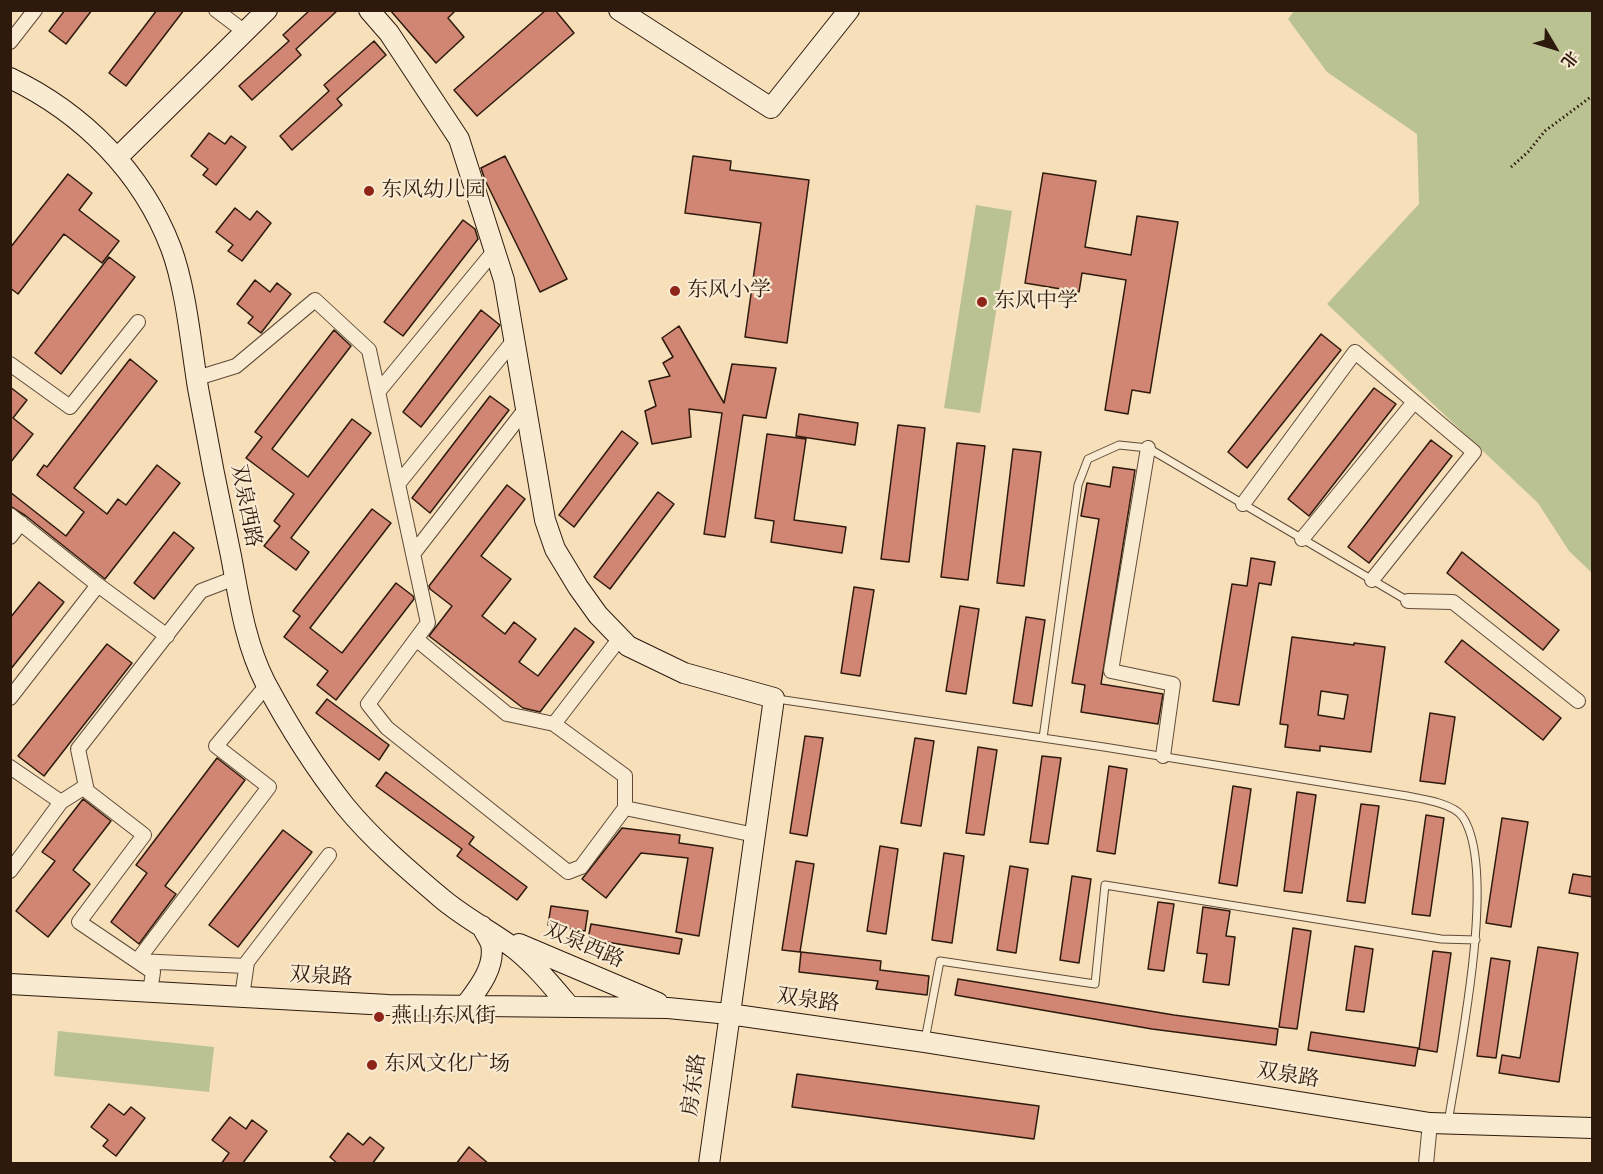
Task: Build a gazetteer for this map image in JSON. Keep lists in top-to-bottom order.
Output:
{
  "streets": {
    "street": ["双泉西路", "双泉路", "房东路"]
  },
  "crossings": [
    ["双泉西路", "双泉路"],
    ["双泉路", "房东路"]
  ],
  "places": [
    "东风幼儿园",
    "东风小学",
    "东风中学",
    "燕山东风街",
    "东风文化广场"
  ],
  "north": "bottom right"
}
